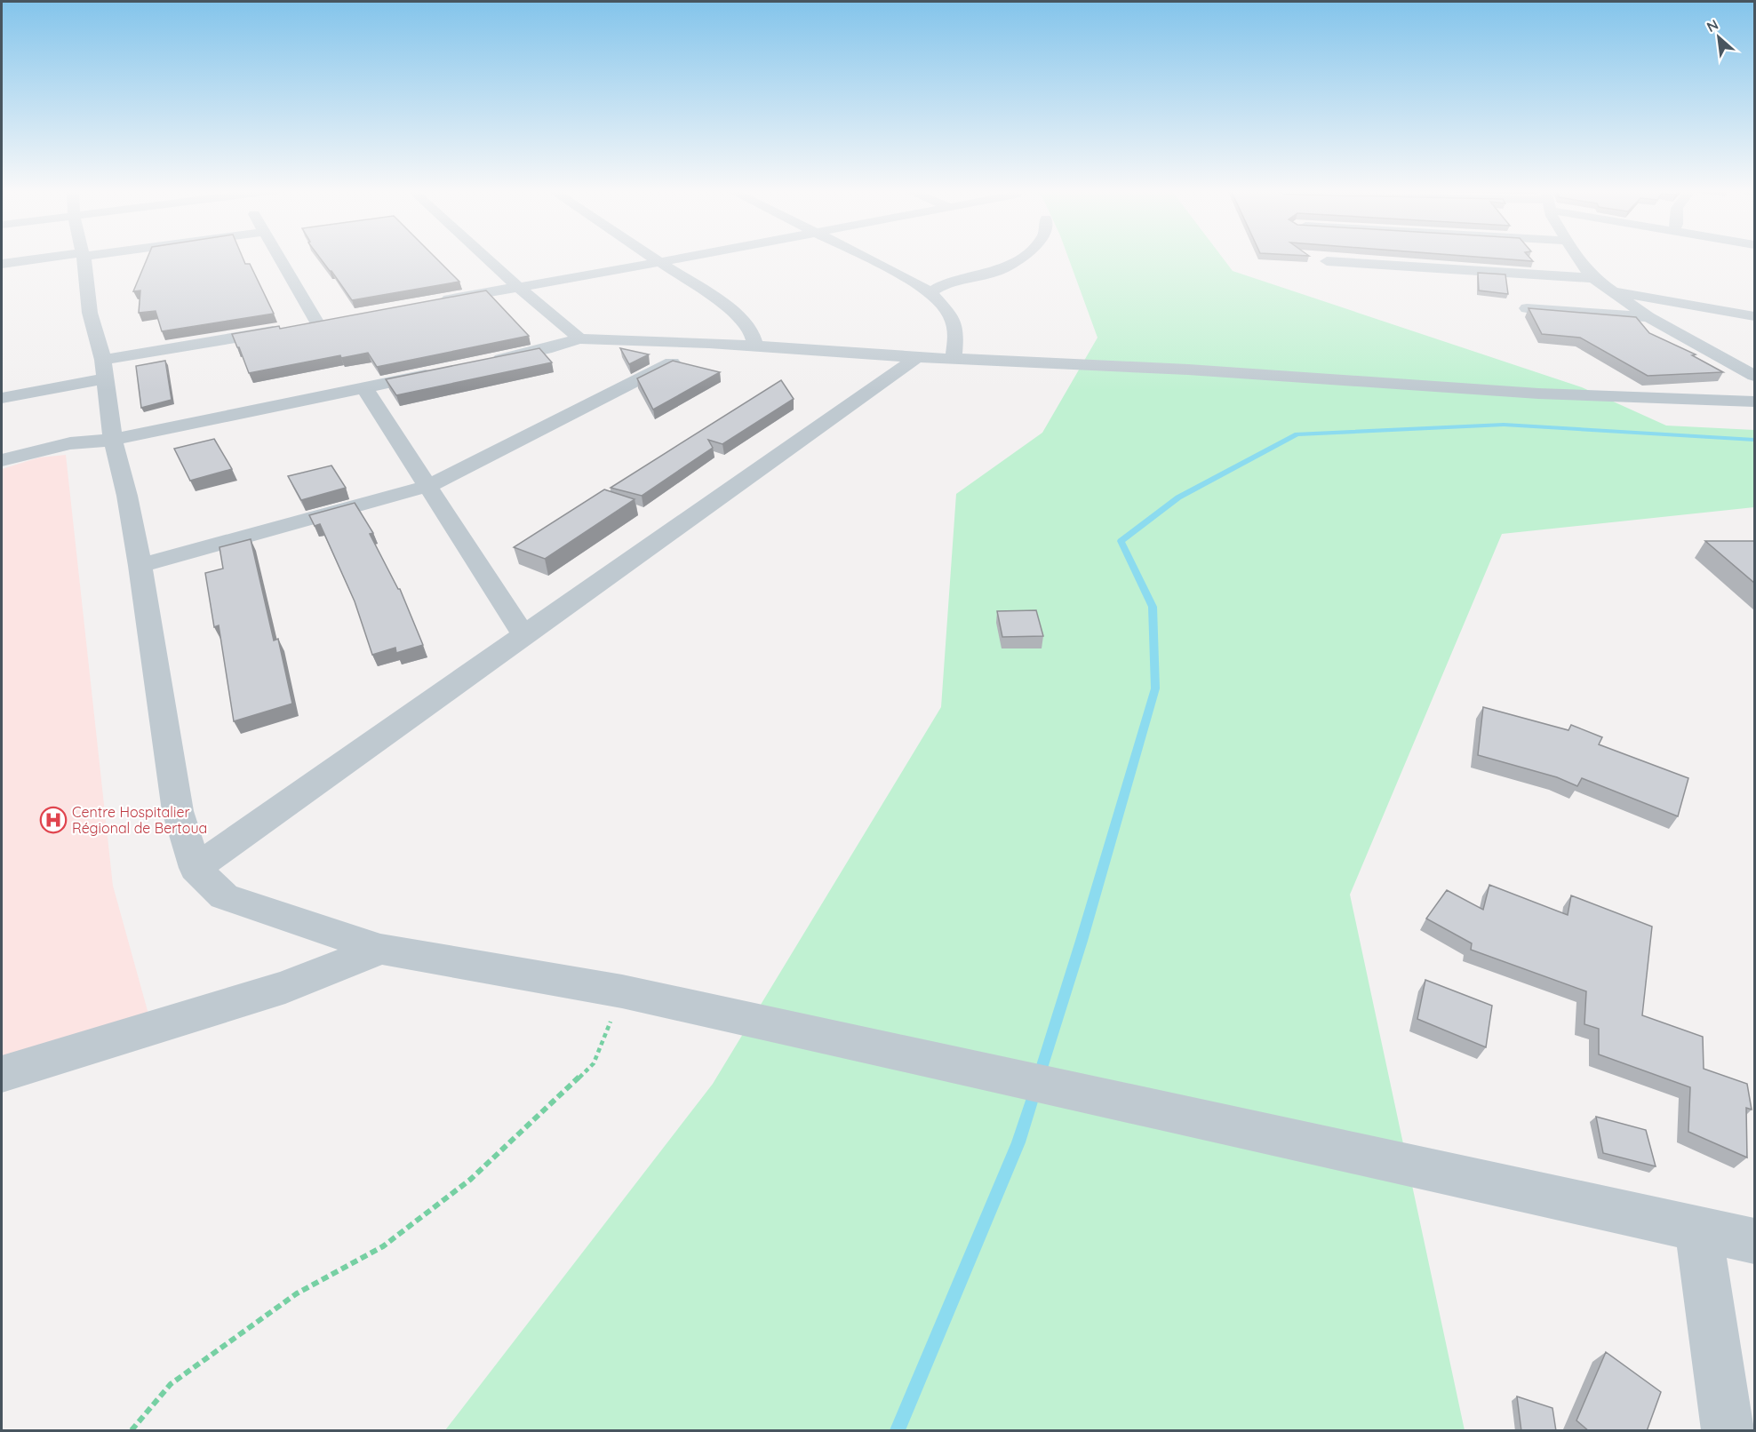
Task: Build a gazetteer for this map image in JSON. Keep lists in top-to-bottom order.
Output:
{
  "places": {
    "hospital": ["Centre Hospitalier Régional de Bertoua"]
  },
  "north": "top left"
}
